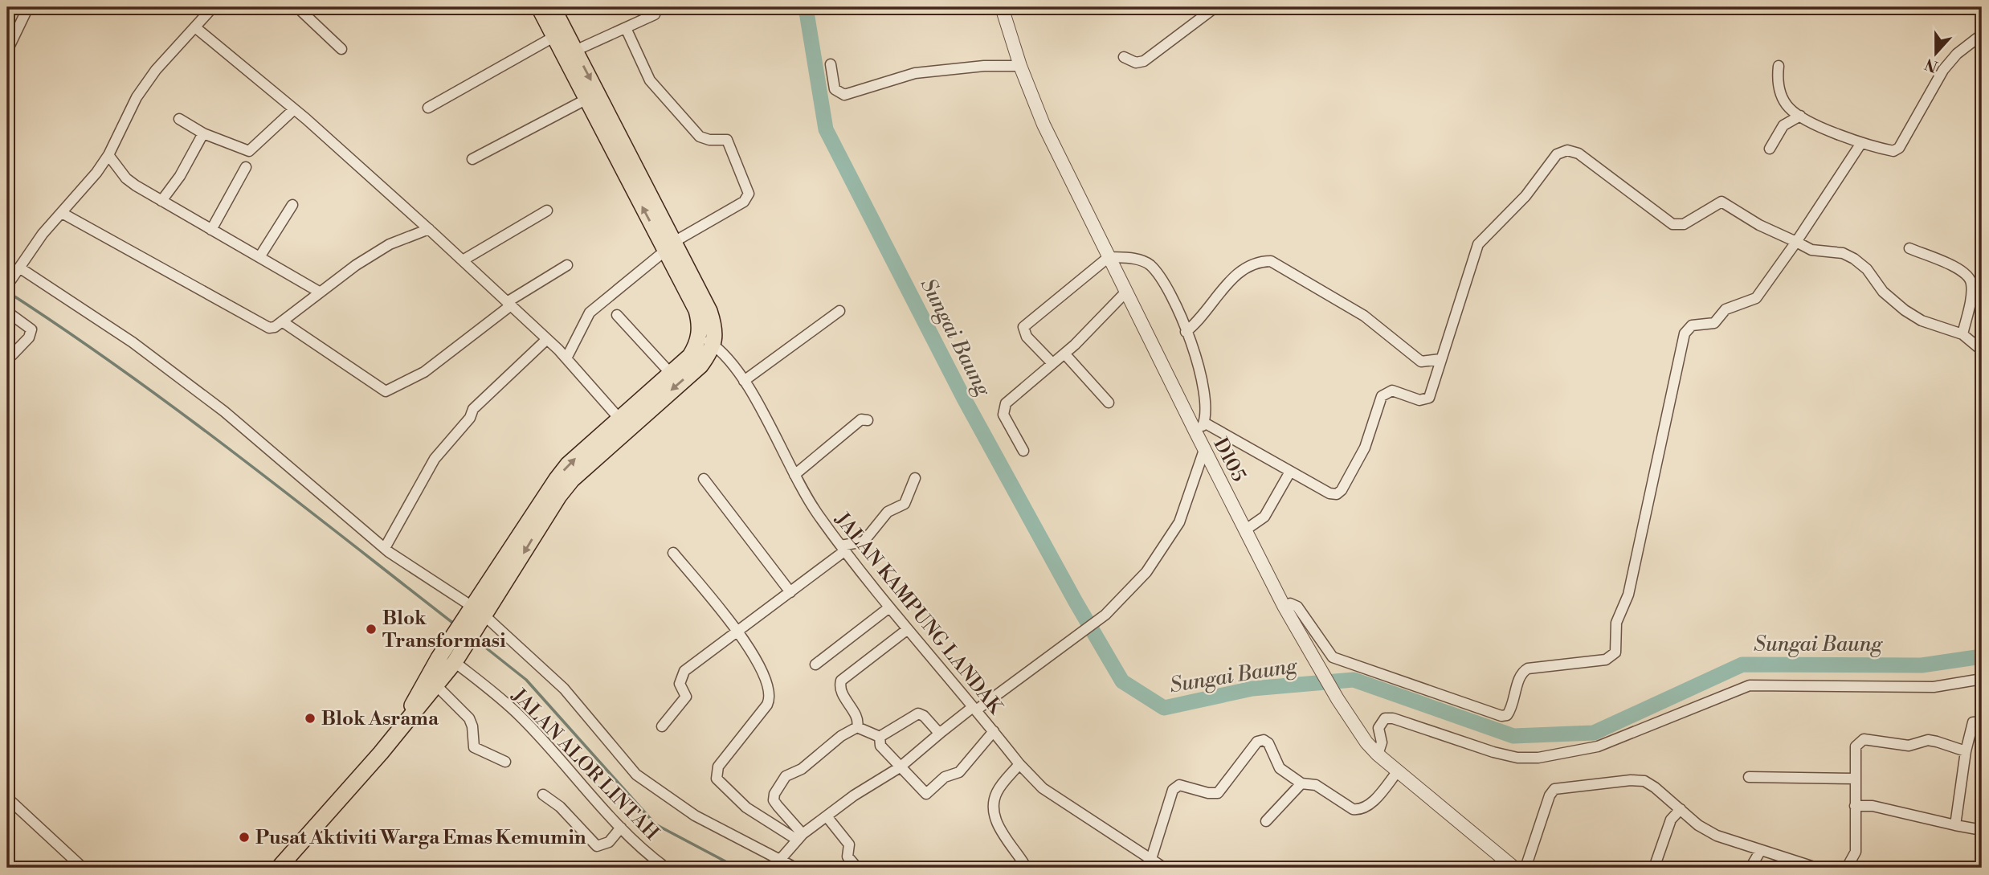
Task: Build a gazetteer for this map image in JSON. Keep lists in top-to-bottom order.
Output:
{
  "streets": {
    "street": ["D105", "JALAN KAMPUNG LANDAK", "JALAN ALOR LINTAH"]
  },
  "water": ["Sungai Baung"],
  "places": ["Blok Transformasi", "Blok Asrama", "Pusat Aktiviti Warga Emas Kemumin"],
  "north": "bottom"
}
